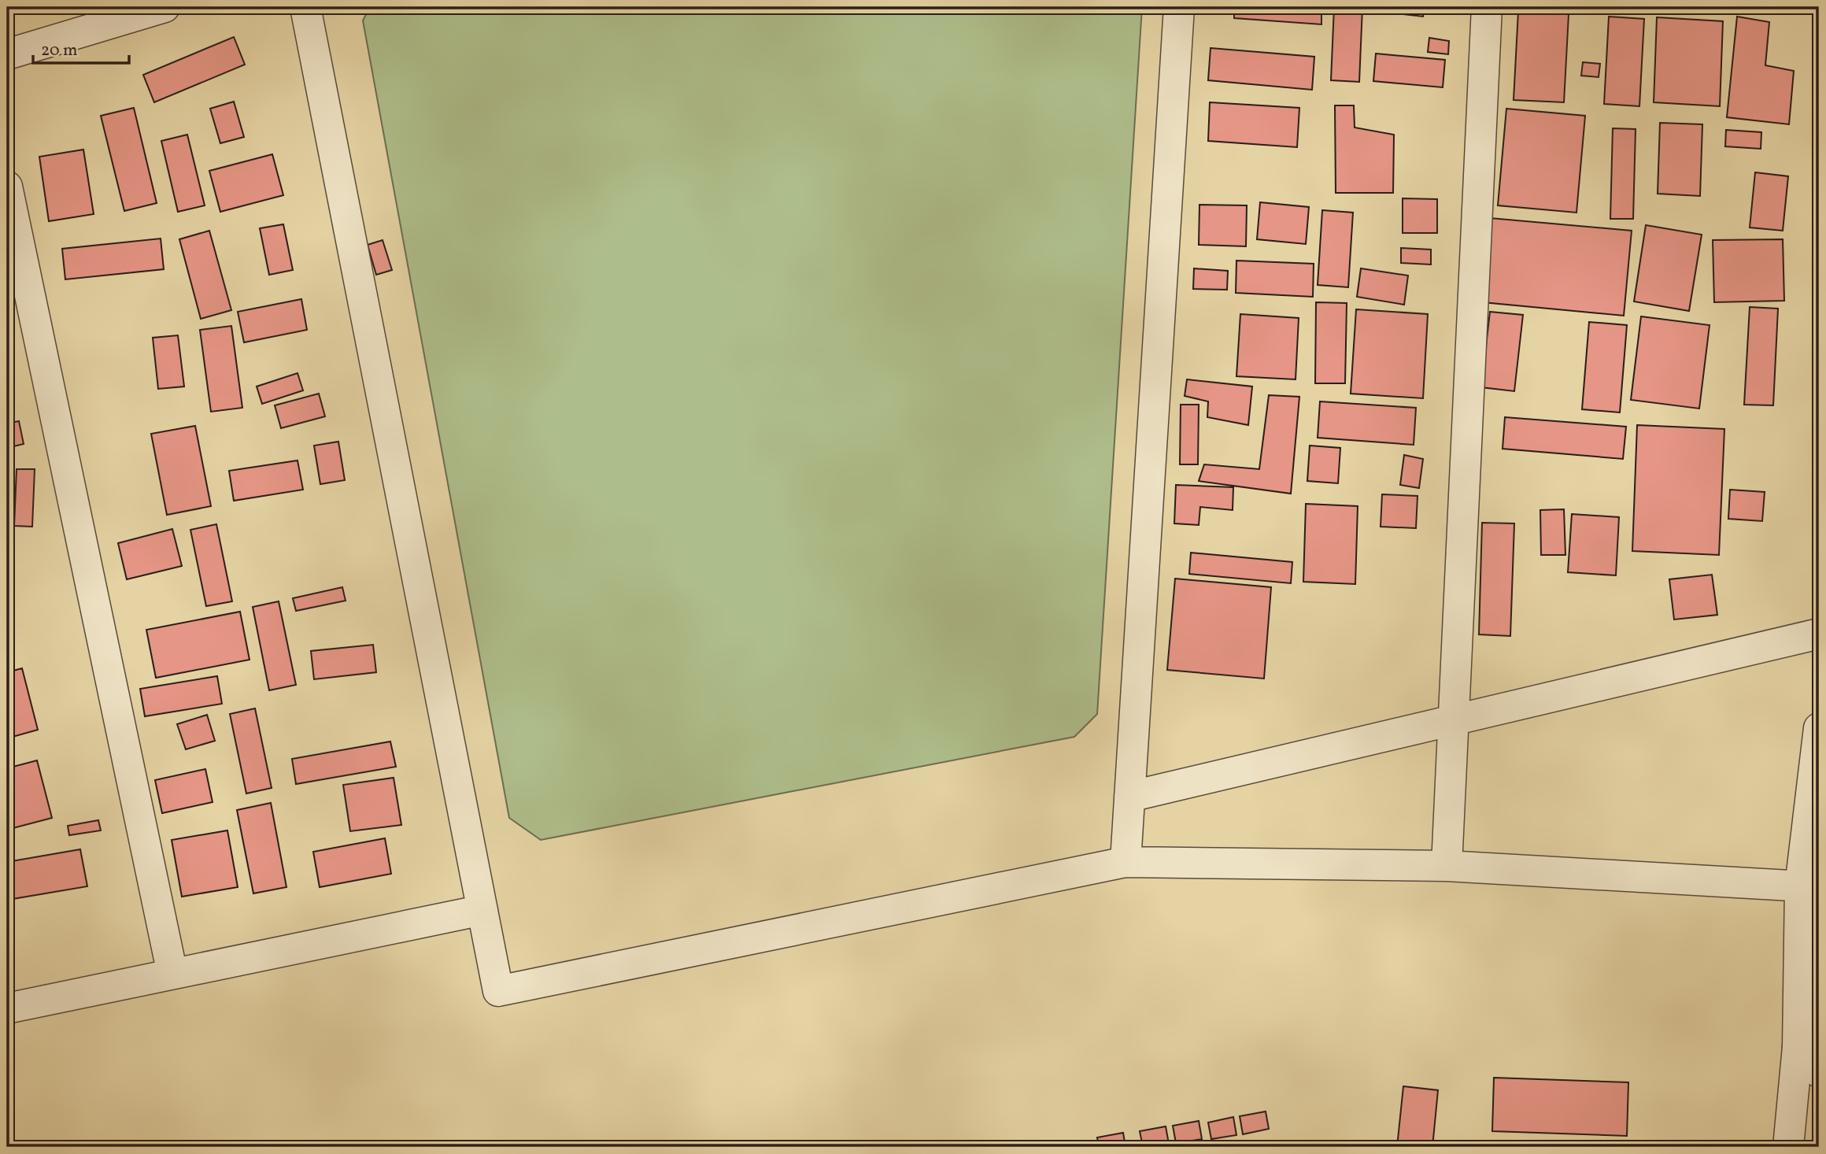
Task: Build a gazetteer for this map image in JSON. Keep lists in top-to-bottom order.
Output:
{
  "scale_bar": "20 m"
}
